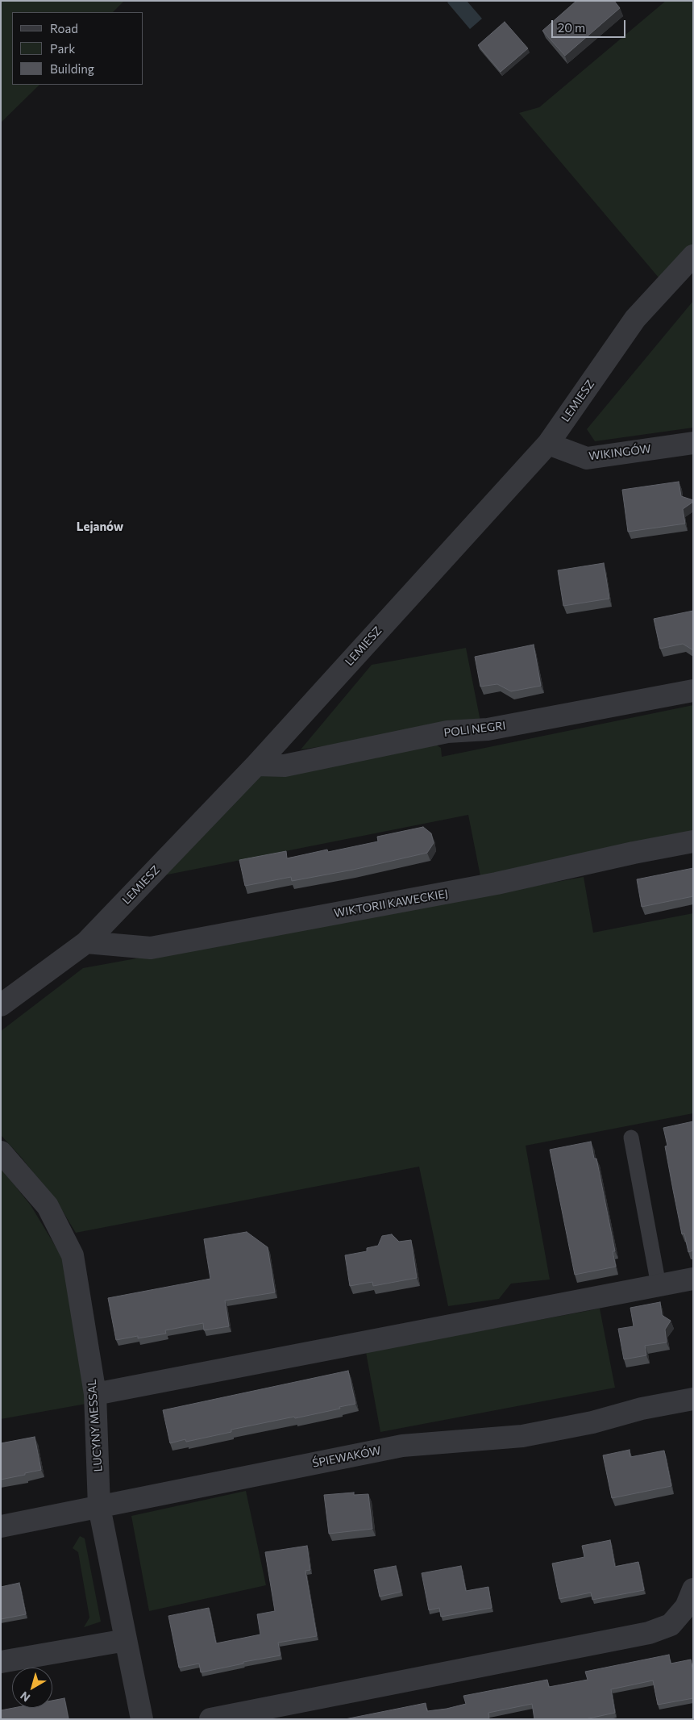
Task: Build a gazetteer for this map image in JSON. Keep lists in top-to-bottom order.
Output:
{
  "streets": {
    "street": [
      "LEMIESZ",
      "WIKINGÓW",
      "POLI NEGRI",
      "WIKTORII KAWECKIEJ",
      "LUCYNY MESSAL",
      "ŚPIEWAKÓW"
    ]
  },
  "crossings": [
    ["LEMIESZ", "WIKINGÓW"],
    ["LEMIESZ", "POLI NEGRI"],
    ["LEMIESZ", "WIKTORII KAWECKIEJ"],
    ["LUCYNY MESSAL", "ŚPIEWAKÓW"]
  ],
  "districts": ["Lejanów"],
  "legend": ["Road", "Park", "Building"],
  "scale_bar": "20 m",
  "north": "bottom left"
}
